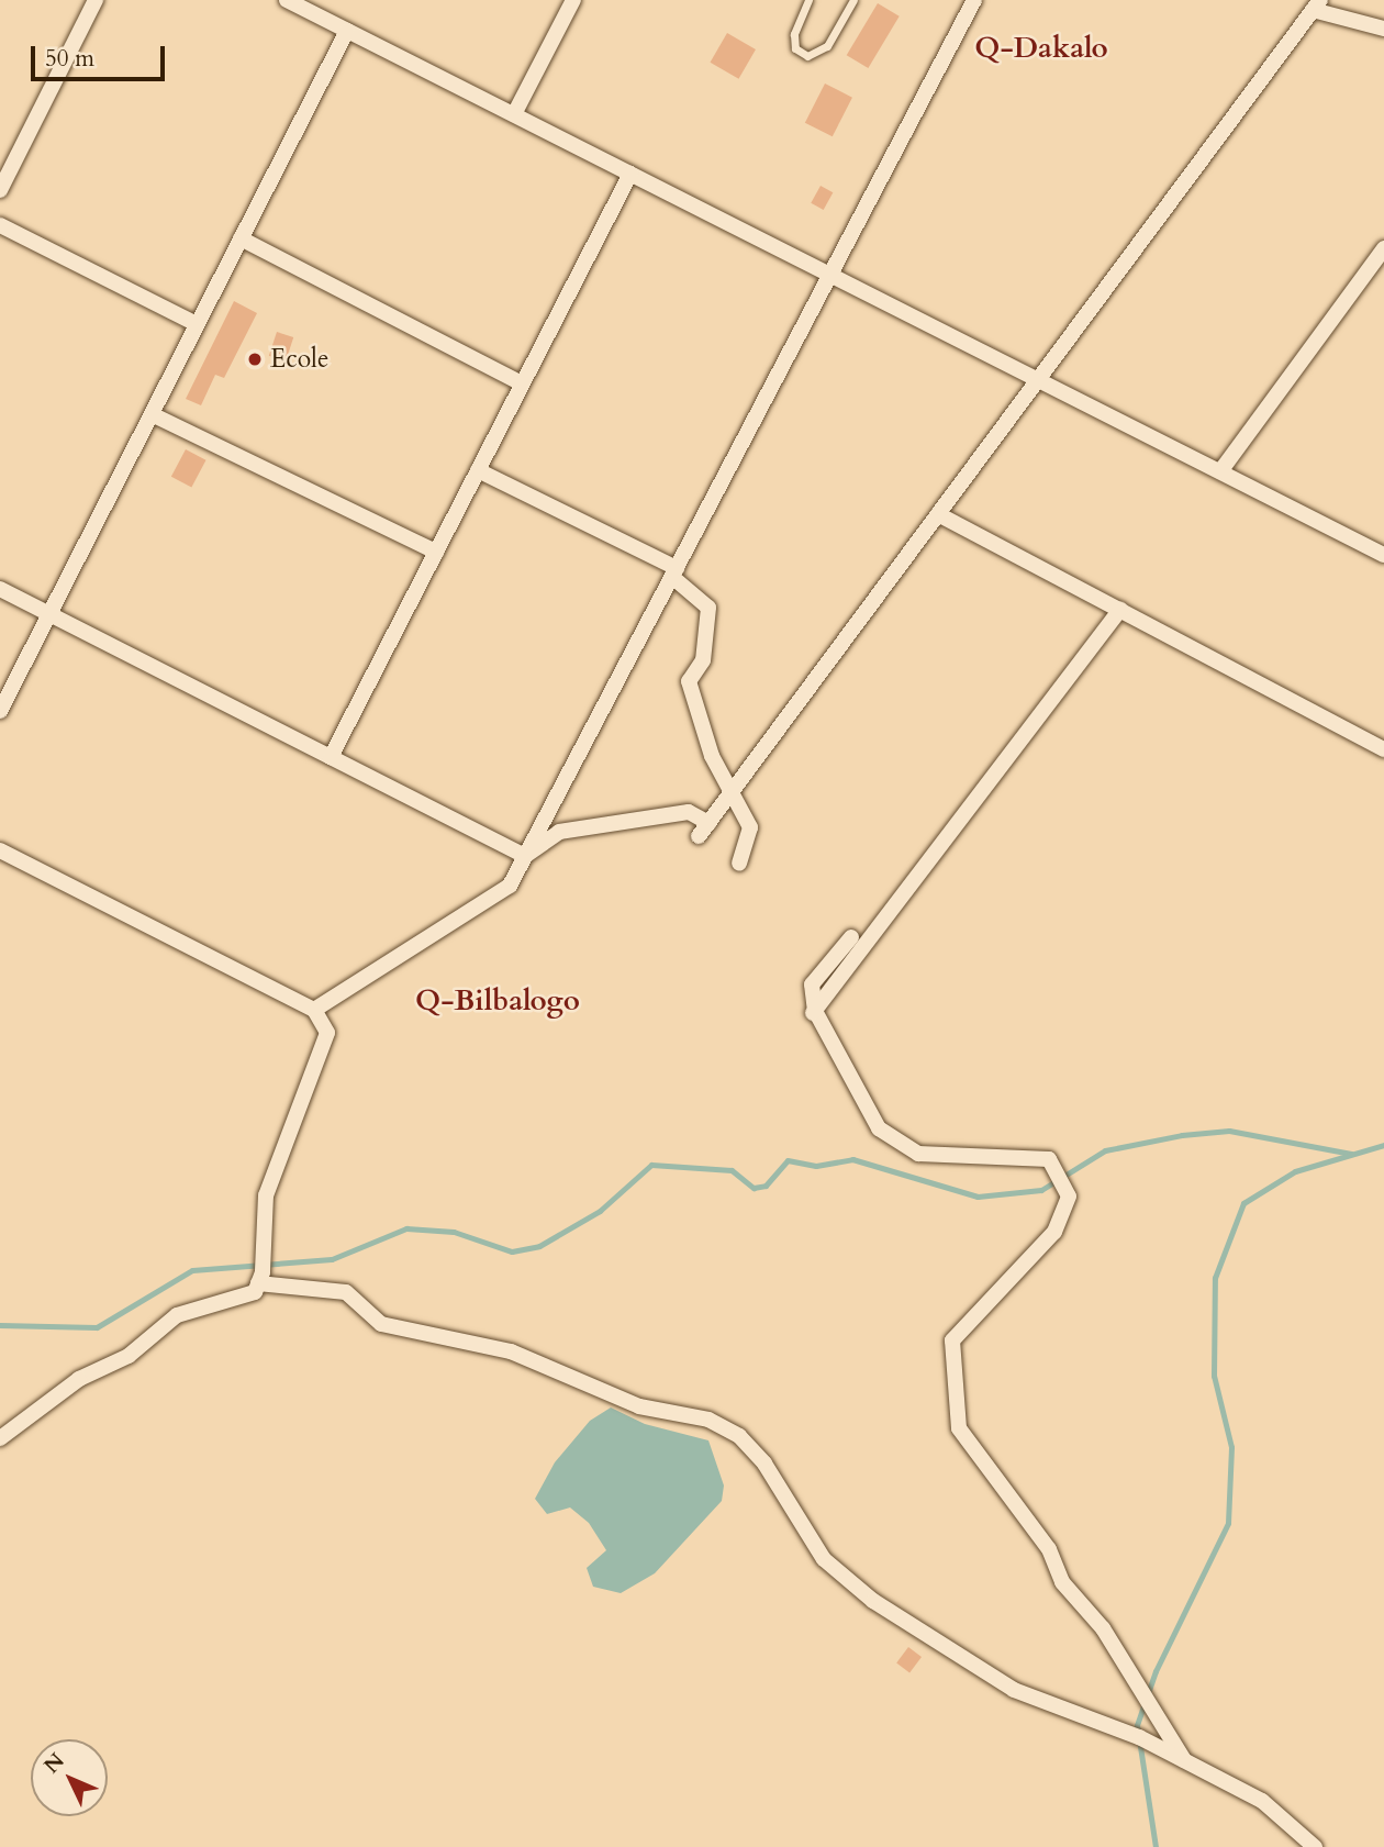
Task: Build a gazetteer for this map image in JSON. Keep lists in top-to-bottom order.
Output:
{
  "districts": ["Q-Dakalo", "Q-Bilbalogo"],
  "places": ["Ecole"],
  "scale_bar": "50 m",
  "north": "top left"
}
